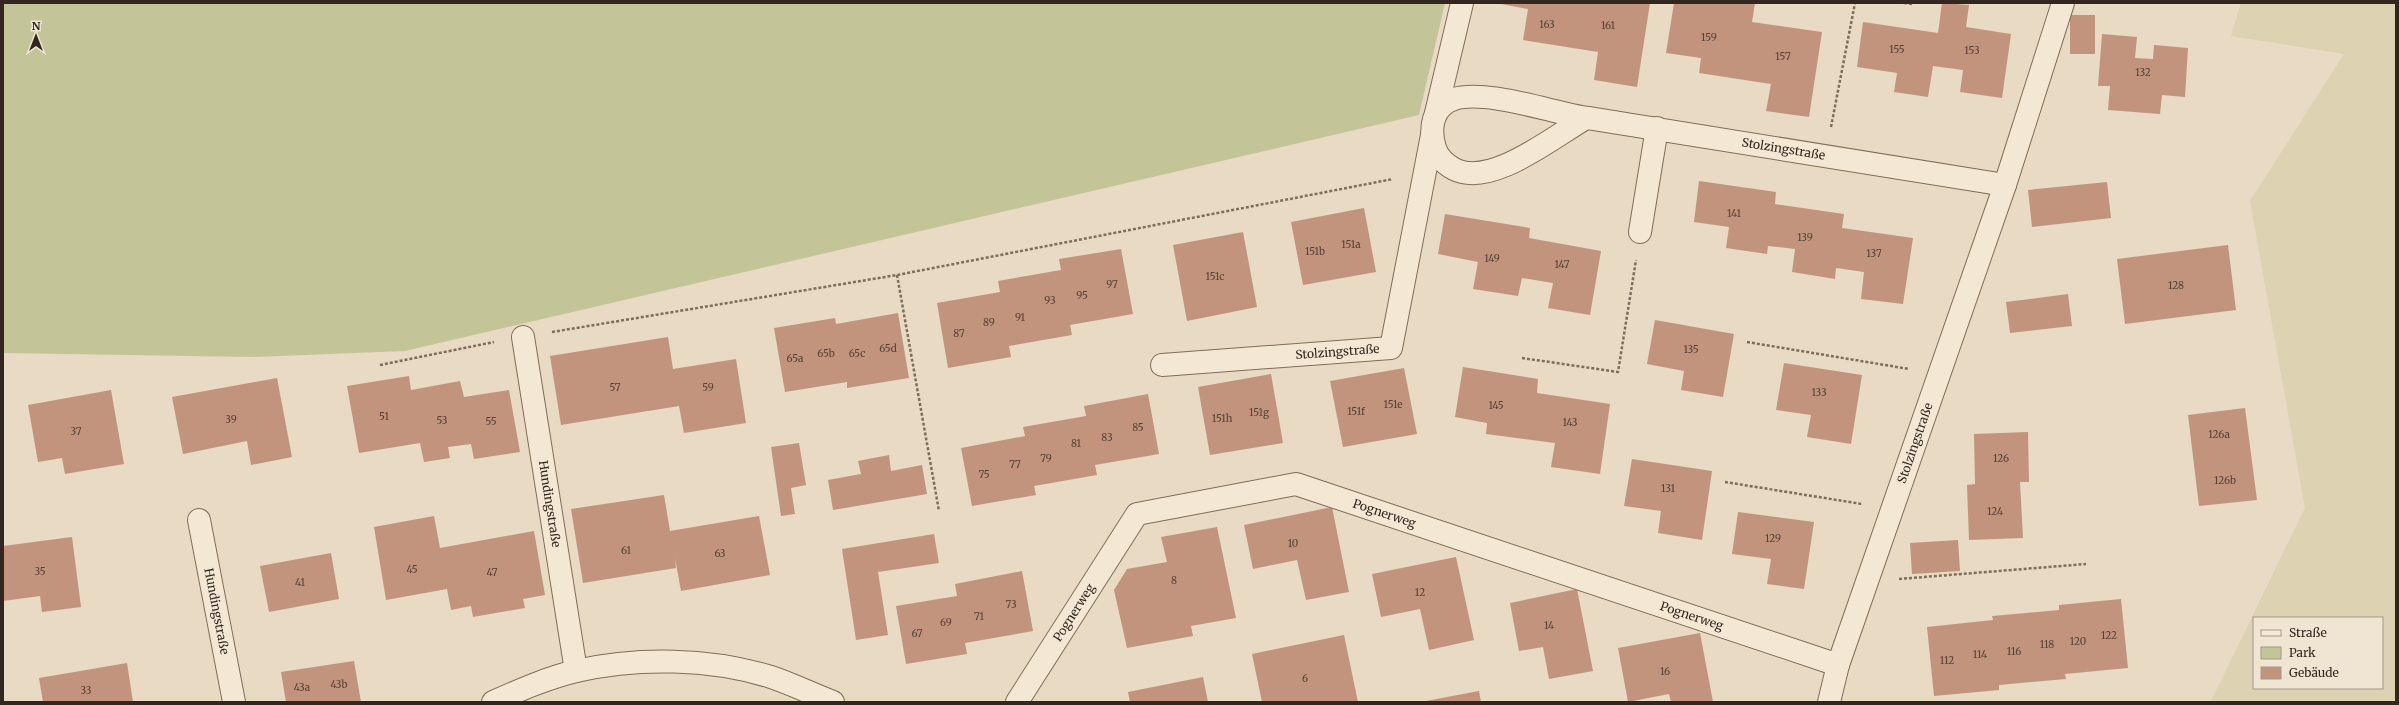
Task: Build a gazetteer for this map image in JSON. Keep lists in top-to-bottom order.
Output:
{
  "streets": {
    "street": ["Stolzingstraße", "Hundingstraße", "Pognerweg"]
  },
  "crossings": [
    ["Stolzingstraße", "Pognerweg"]
  ],
  "house_numbers": [
    "163",
    "161",
    "159",
    "155",
    "153",
    "157",
    "132",
    "141",
    "139",
    "151a",
    "151b",
    "137",
    "149",
    "147",
    "151c",
    "97",
    "128",
    "95",
    "93",
    "91",
    "89",
    "87",
    "65d",
    "135",
    "65b",
    "65c",
    "65a",
    "57",
    "59",
    "133",
    "151e",
    "145",
    "151f",
    "151g",
    "51",
    "151h",
    "39",
    "53",
    "55",
    "143",
    "85",
    "37",
    "126a",
    "83",
    "81",
    "79",
    "126",
    "77",
    "75",
    "126b",
    "131",
    "124",
    "129",
    "10",
    "61",
    "63",
    "45",
    "35",
    "47",
    "8",
    "41",
    "12",
    "73",
    "71",
    "69",
    "14",
    "67",
    "122",
    "120",
    "118",
    "116",
    "114",
    "112",
    "16",
    "6",
    "43b",
    "43a",
    "33"
  ],
  "legend": ["Straße", "Park", "Gebäude"],
  "north": "top"
}
